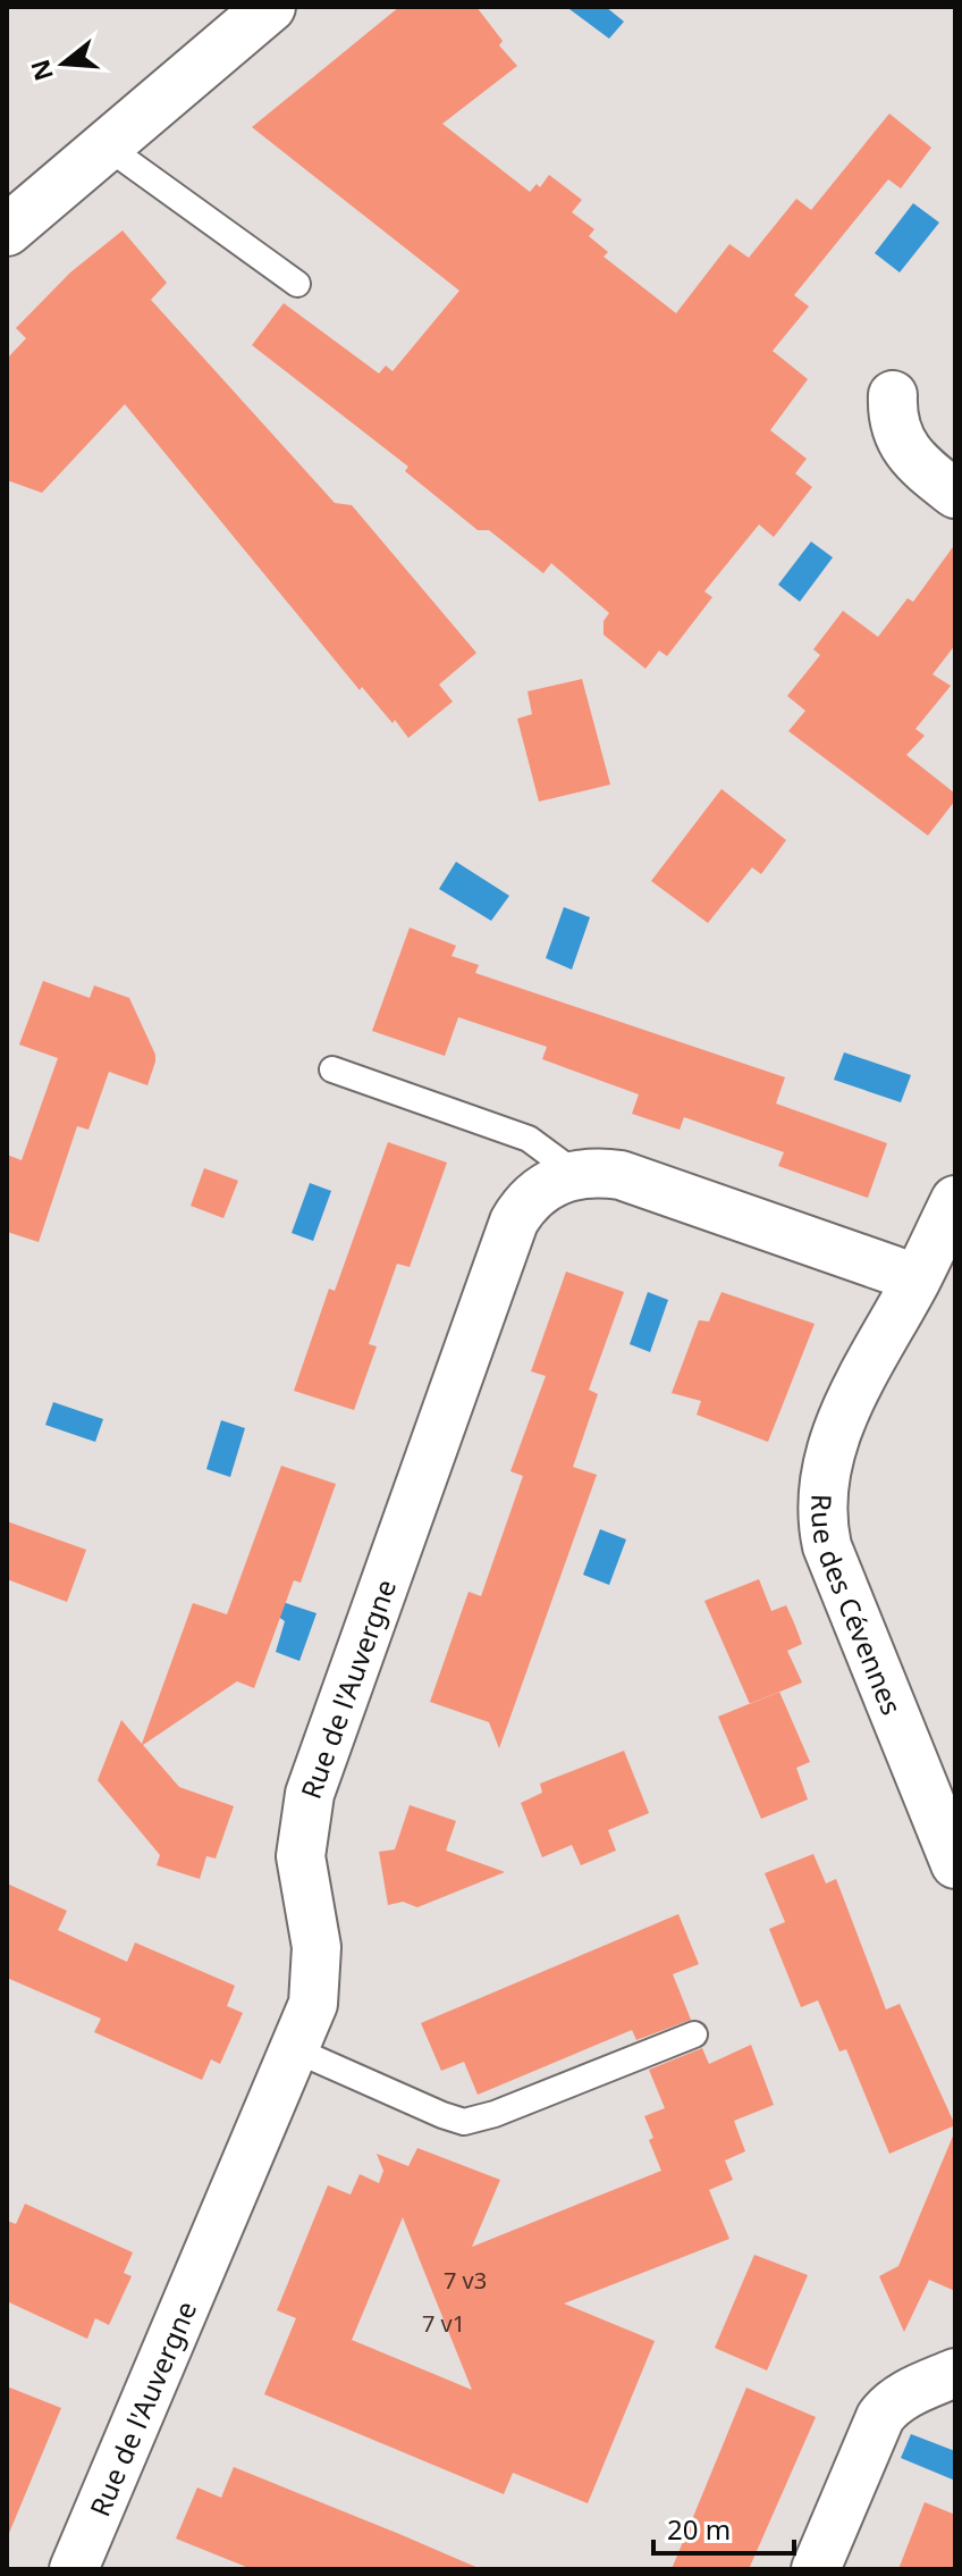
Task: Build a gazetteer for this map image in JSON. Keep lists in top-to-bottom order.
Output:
{
  "streets": {
    "street": ["Rue des Cévennes", "Rue de l'Auvergne"]
  },
  "crossings": [
    ["Rue des Cévennes", "Rue de l'Auvergne"]
  ],
  "house_numbers": ["7 v3", "7 v1"],
  "scale_bar": "20 m",
  "north": "left"
}
